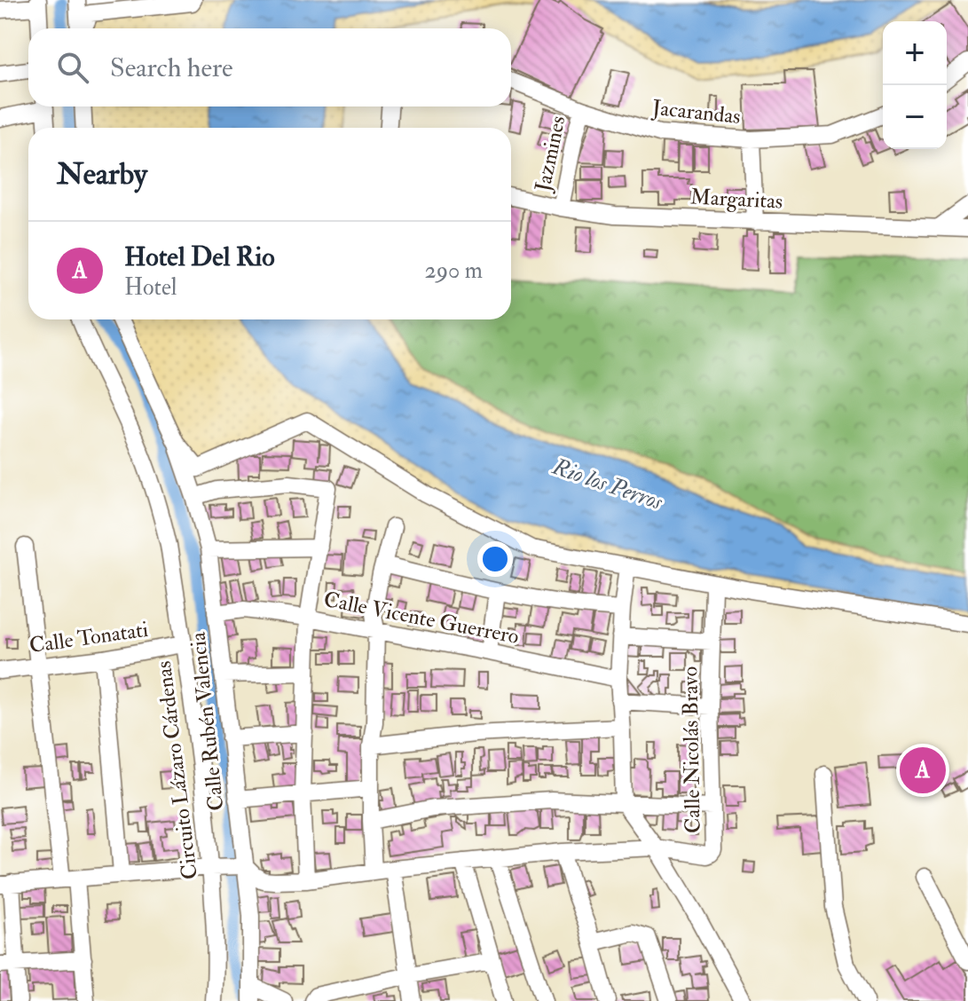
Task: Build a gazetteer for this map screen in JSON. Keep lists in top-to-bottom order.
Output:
{
  "streets": {
    "street": [
      "Jacarandas",
      "Jazmines",
      "Margaritas",
      "Calle Vicente Guerrero",
      "Calle Tonatati",
      "Calle Rubén Valencia",
      "Calle Nicolás Bravo",
      "Circuito Lázaro Cárdenas"
    ]
  },
  "crossings": [
    ["Jacarandas", "Jazmines"],
    ["Jazmines", "Margaritas"],
    ["Calle Vicente Guerrero", "Calle Rubén Valencia"],
    ["Calle Tonatati", "Circuito Lázaro Cárdenas"]
  ],
  "water": ["Rio los Perros"],
  "page": {
    "map_buttons": ["+", "−"],
    "search": "Search here",
    "heading": "Nearby",
    "list": [
      {
        "mark": "A",
        "name": "Hotel Del Rio",
        "note": "Hotel",
        "value": "290 m"
      }
    ],
    "pins": "A"
  }
}
